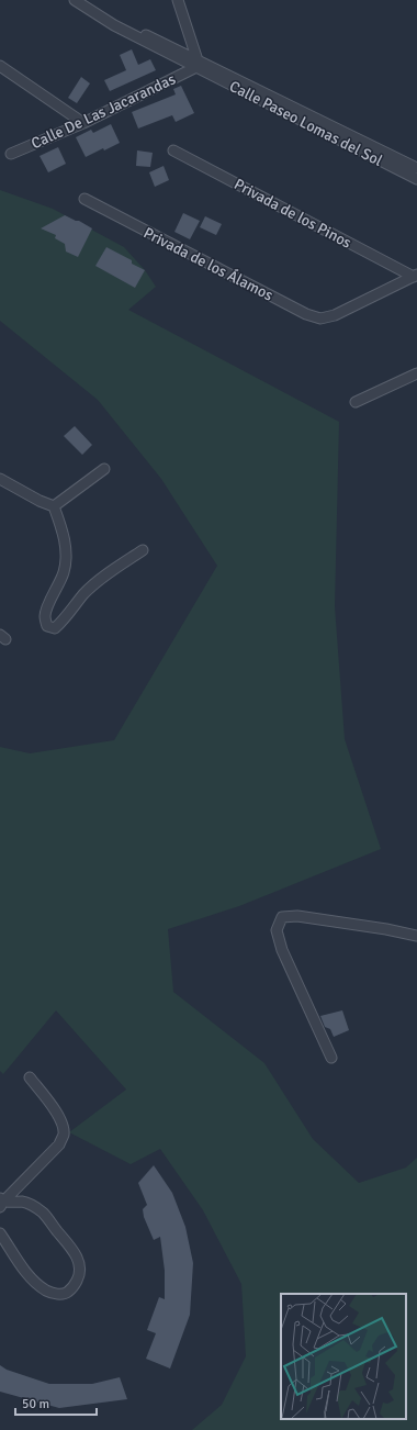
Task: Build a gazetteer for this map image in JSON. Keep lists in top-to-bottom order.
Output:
{
  "streets": {
    "street": [
      "Calle De Las Jacarandas",
      "Calle Paseo Lomas del Sol",
      "Privada de los Pinos",
      "Privada de los Álamos"
    ]
  },
  "crossings": [
    ["Calle De Las Jacarandas", "Calle Paseo Lomas del Sol"],
    ["Privada de los Pinos", "Privada de los Álamos"]
  ],
  "scale_bar": "50 m"
}
